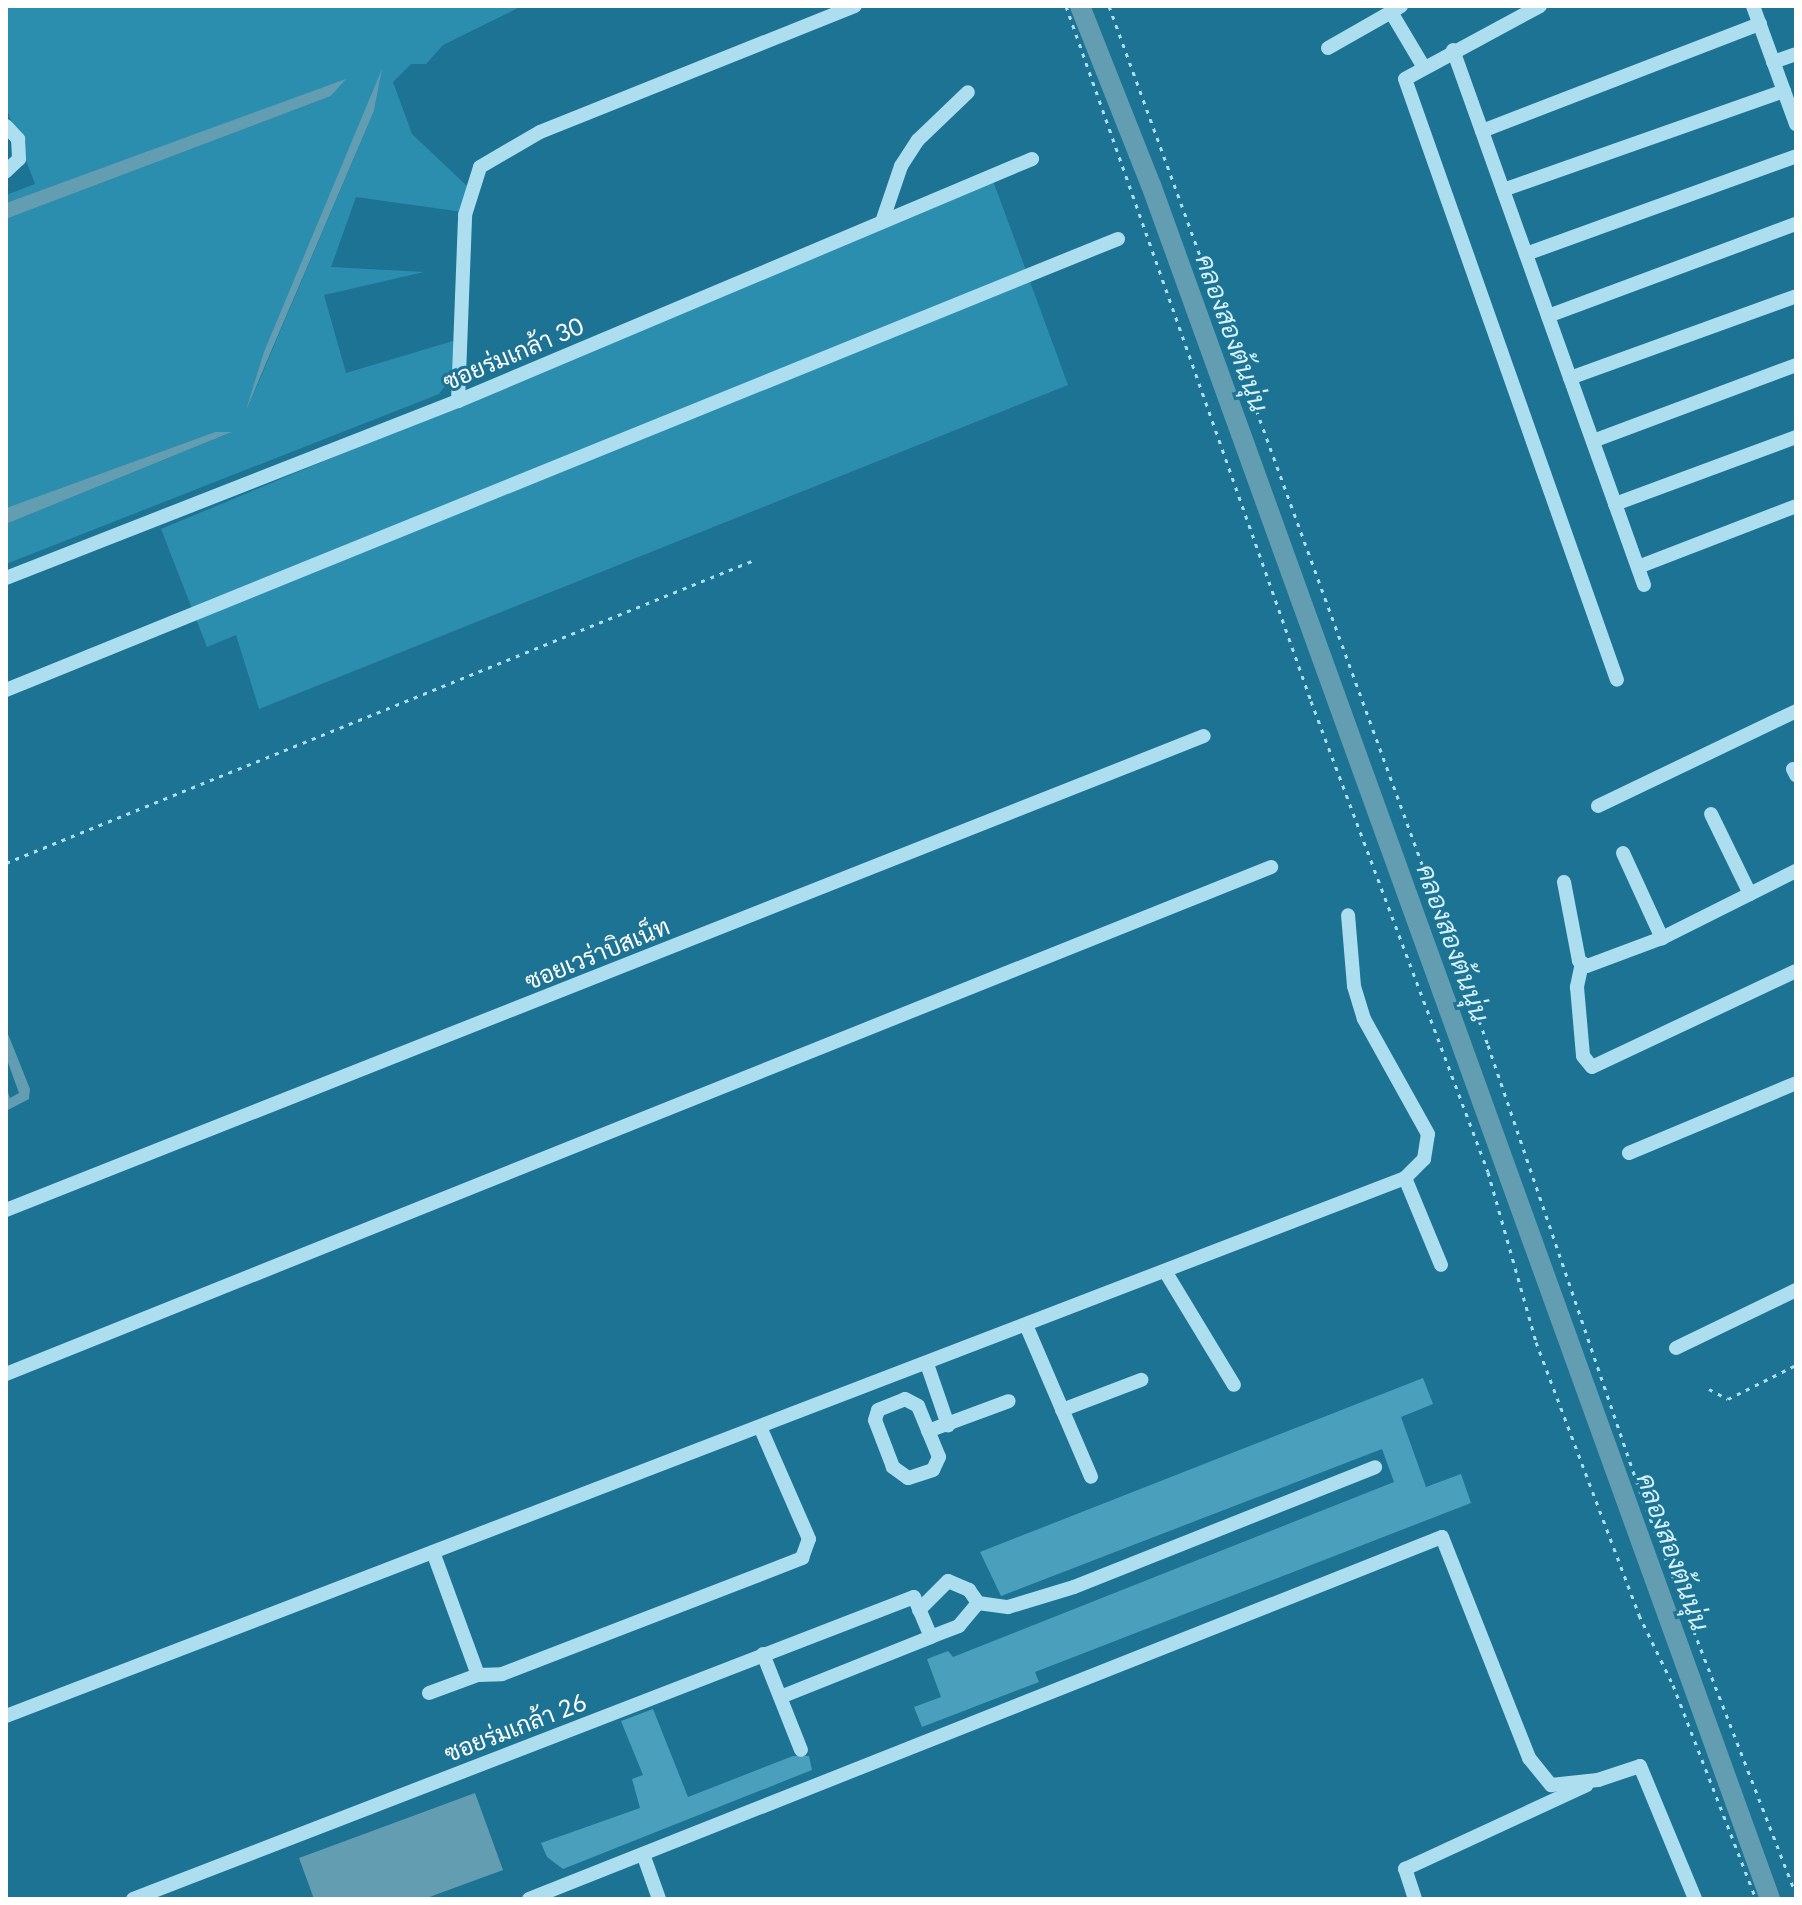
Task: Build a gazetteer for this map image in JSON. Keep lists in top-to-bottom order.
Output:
{
  "streets": {
    "street": ["ซอยร่มเกล้า 30", "ซอยเวร่าบิสเน็ท", "ซอยร่มเกล้า 26"]
  },
  "water": ["คลองสองต้นนุ่น"]
}
